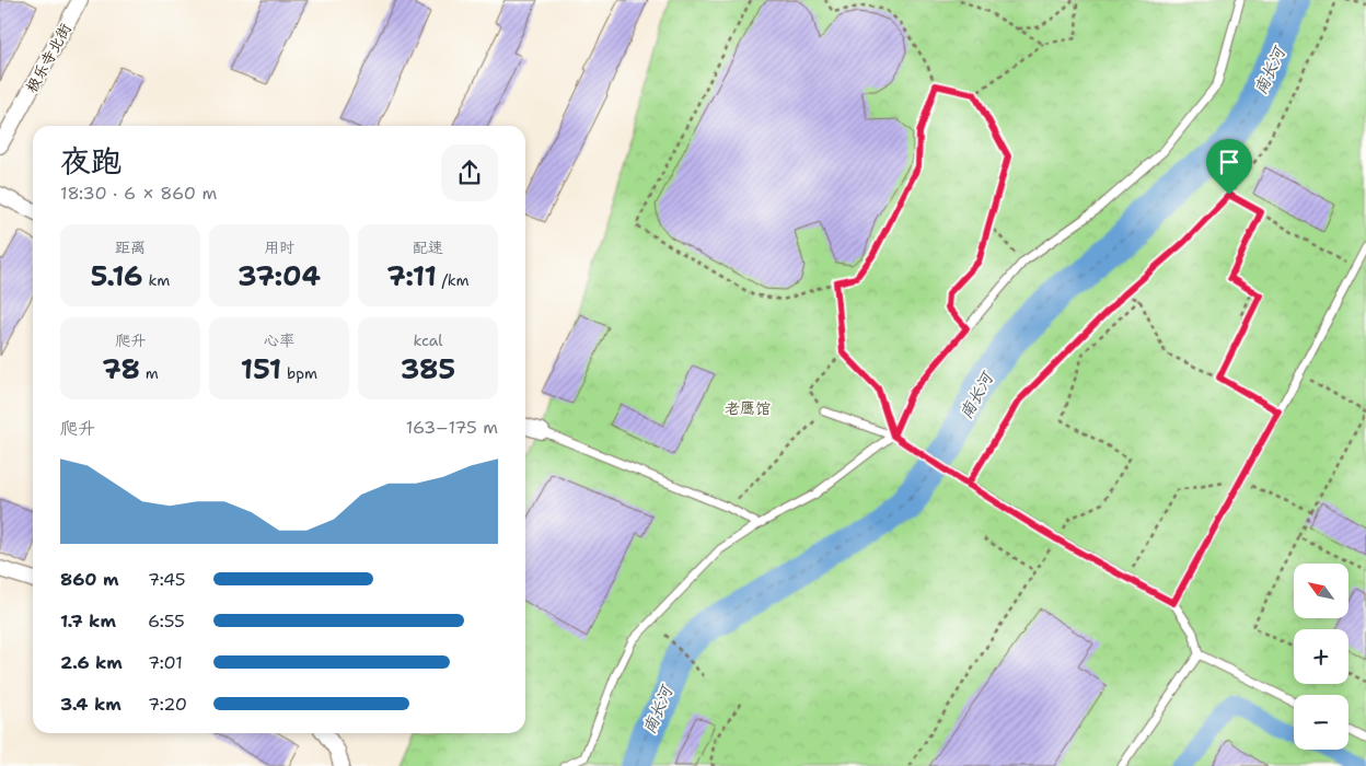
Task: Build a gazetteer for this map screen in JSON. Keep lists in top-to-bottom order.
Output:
{
  "streets": {
    "street": ["极乐寺北街"]
  },
  "water": ["南长河"],
  "parks": ["老鹰馆"],
  "north": "top left",
  "page": {
    "heading": ["夜跑", "18:30 · 6 × 860 m"],
    "stats": [
      ["距离", "5.16 km"],
      ["用时", "37:04"],
      ["配速", "7:11 /km"],
      ["爬升", "78 m"],
      ["心率", "151 bpm"],
      ["kcal", "385"]
    ],
    "chart": ["爬升", "163–175 m"],
    "list": [
      {
        "name": "860 m",
        "note": "7:45"
      },
      {
        "name": "1.7 km",
        "note": "6:55"
      },
      {
        "name": "2.6 km",
        "note": "7:01"
      },
      {
        "name": "3.4 km",
        "note": "7:20"
      }
    ],
    "map_buttons": ["+", "−"]
  }
}
